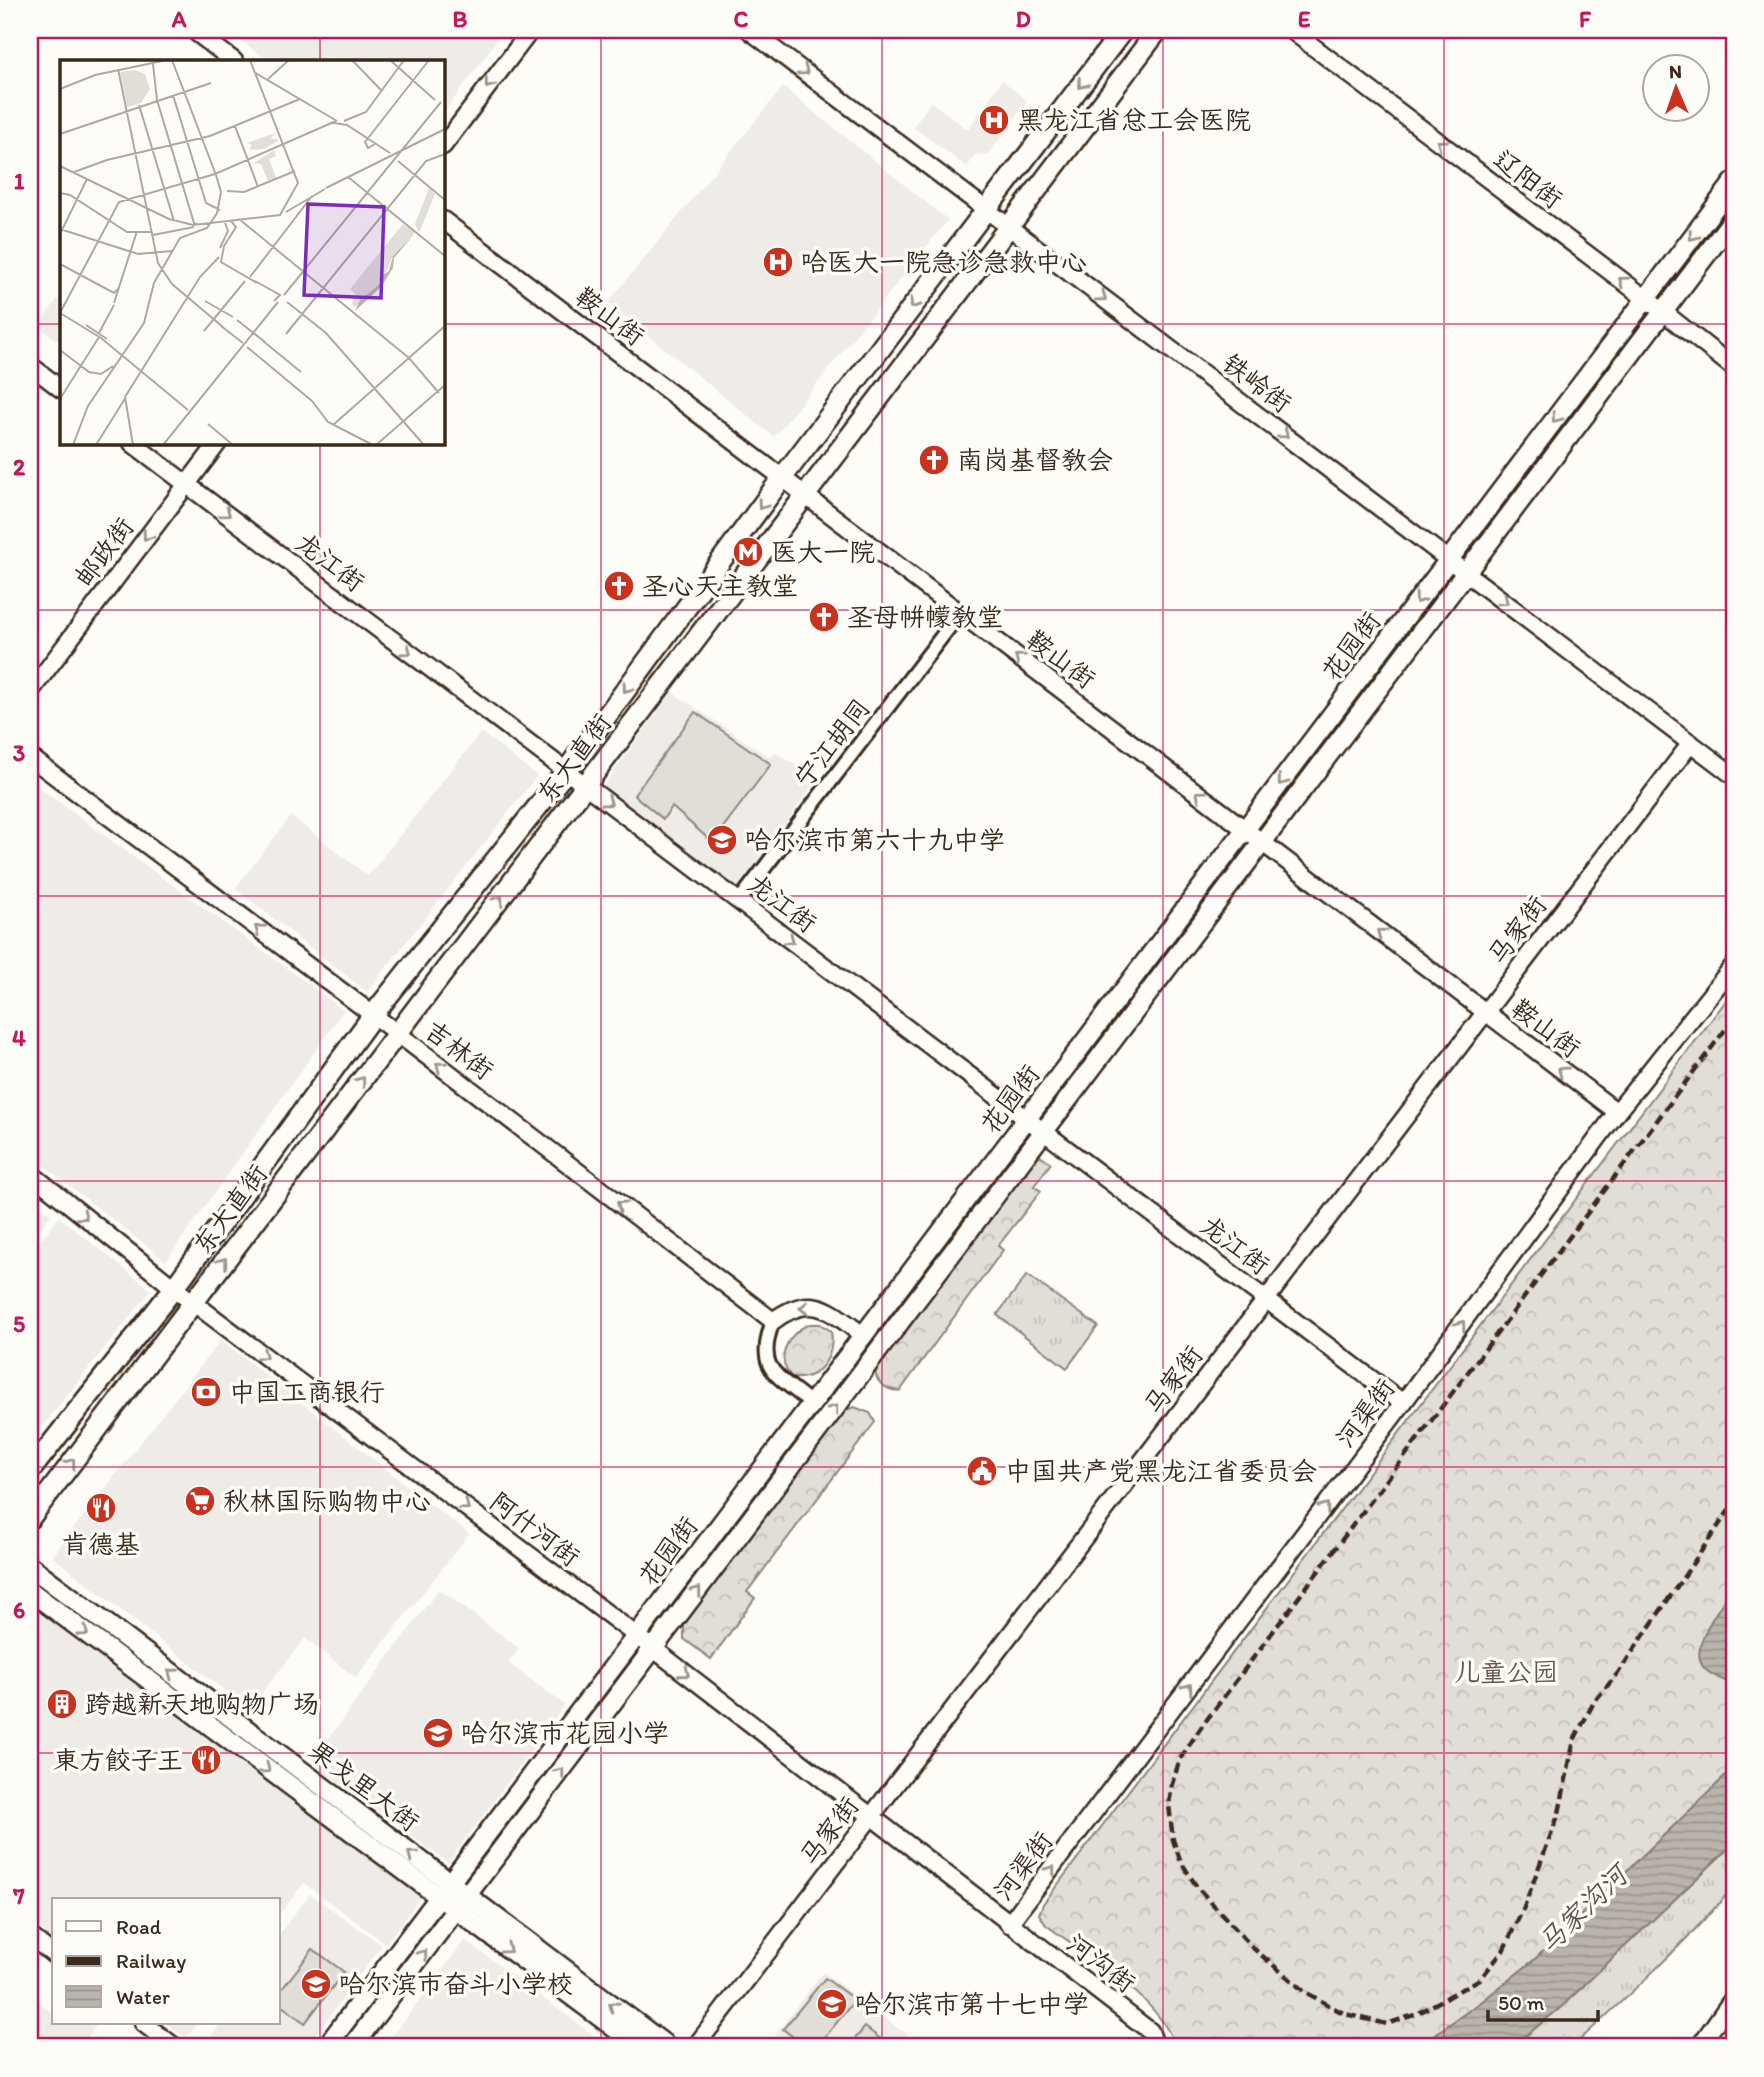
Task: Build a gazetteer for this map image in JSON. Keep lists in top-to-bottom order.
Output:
{
  "streets": {
    "main road": ["花园街", "东大直街", "果戈里大街"],
    "street": [
      "辽阳街",
      "鞍山街",
      "铁岭街",
      "邮政街",
      "龙江街",
      "宁江胡同",
      "马家街",
      "吉林街",
      "河渠街",
      "阿什河街",
      "河沟街"
    ]
  },
  "crossings": [
    ["辽阳街", "花园街"],
    ["鞍山街", "花园街"],
    ["鞍山街", "宁江胡同"],
    ["鞍山街", "东大直街"],
    ["鞍山街", "马家街"],
    ["鞍山街", "河渠街"],
    ["铁岭街", "花园街"],
    ["铁岭街", "东大直街"],
    ["铁岭街", "马家街"],
    ["邮政街", "龙江街"],
    ["龙江街", "花园街"],
    ["龙江街", "宁江胡同"],
    ["龙江街", "东大直街"],
    ["龙江街", "马家街"],
    ["龙江街", "河渠街"],
    ["花园街", "吉林街"],
    ["花园街", "阿什河街"],
    ["花园街", "果戈里大街"],
    ["东大直街", "吉林街"],
    ["东大直街", "阿什河街"],
    ["马家街", "阿什河街"],
    ["河渠街", "阿什河街"],
    ["河渠街", "河沟街"],
    ["阿什河街", "河沟街"]
  ],
  "one_way": [
    "辽阳街",
    "鞍山街",
    "铁岭街",
    "邮政街",
    "龙江街",
    "吉林街",
    "河渠街",
    "阿什河街"
  ],
  "water": ["马家沟河"],
  "parks": ["儿童公园"],
  "places": {
    "hospital": ["黑龙江省总工会医院", "哈医大一院急诊急救中心"],
    "church": ["南岗基督教会", "圣心天主教堂", "圣母帡幪教堂"],
    "metro station": ["医大一院"],
    "school or university": [
      "哈尔滨市第六十九中学",
      "哈尔滨市花园小学",
      "哈尔滨市奋斗小学校",
      "哈尔滨市第十七中学"
    ],
    "bank": ["中国工商银行"],
    "public building": ["中国共产党黑龙江省委员会"],
    "supermarket": ["秋林国际购物中心"],
    "restaurant": ["肯德基", "東方餃子王"],
    "building": ["跨越新天地购物广场"]
  },
  "legend": ["Road", "Railway", "Water"],
  "scale_bar": "50 m",
  "north": "top",
  "grid": {
    "columns": [
      "A",
      "B",
      "C",
      "D",
      "E",
      "F"
    ],
    "rows": [
      "1",
      "2",
      "3",
      "4",
      "5",
      "6",
      "7"
    ]
  }
}
